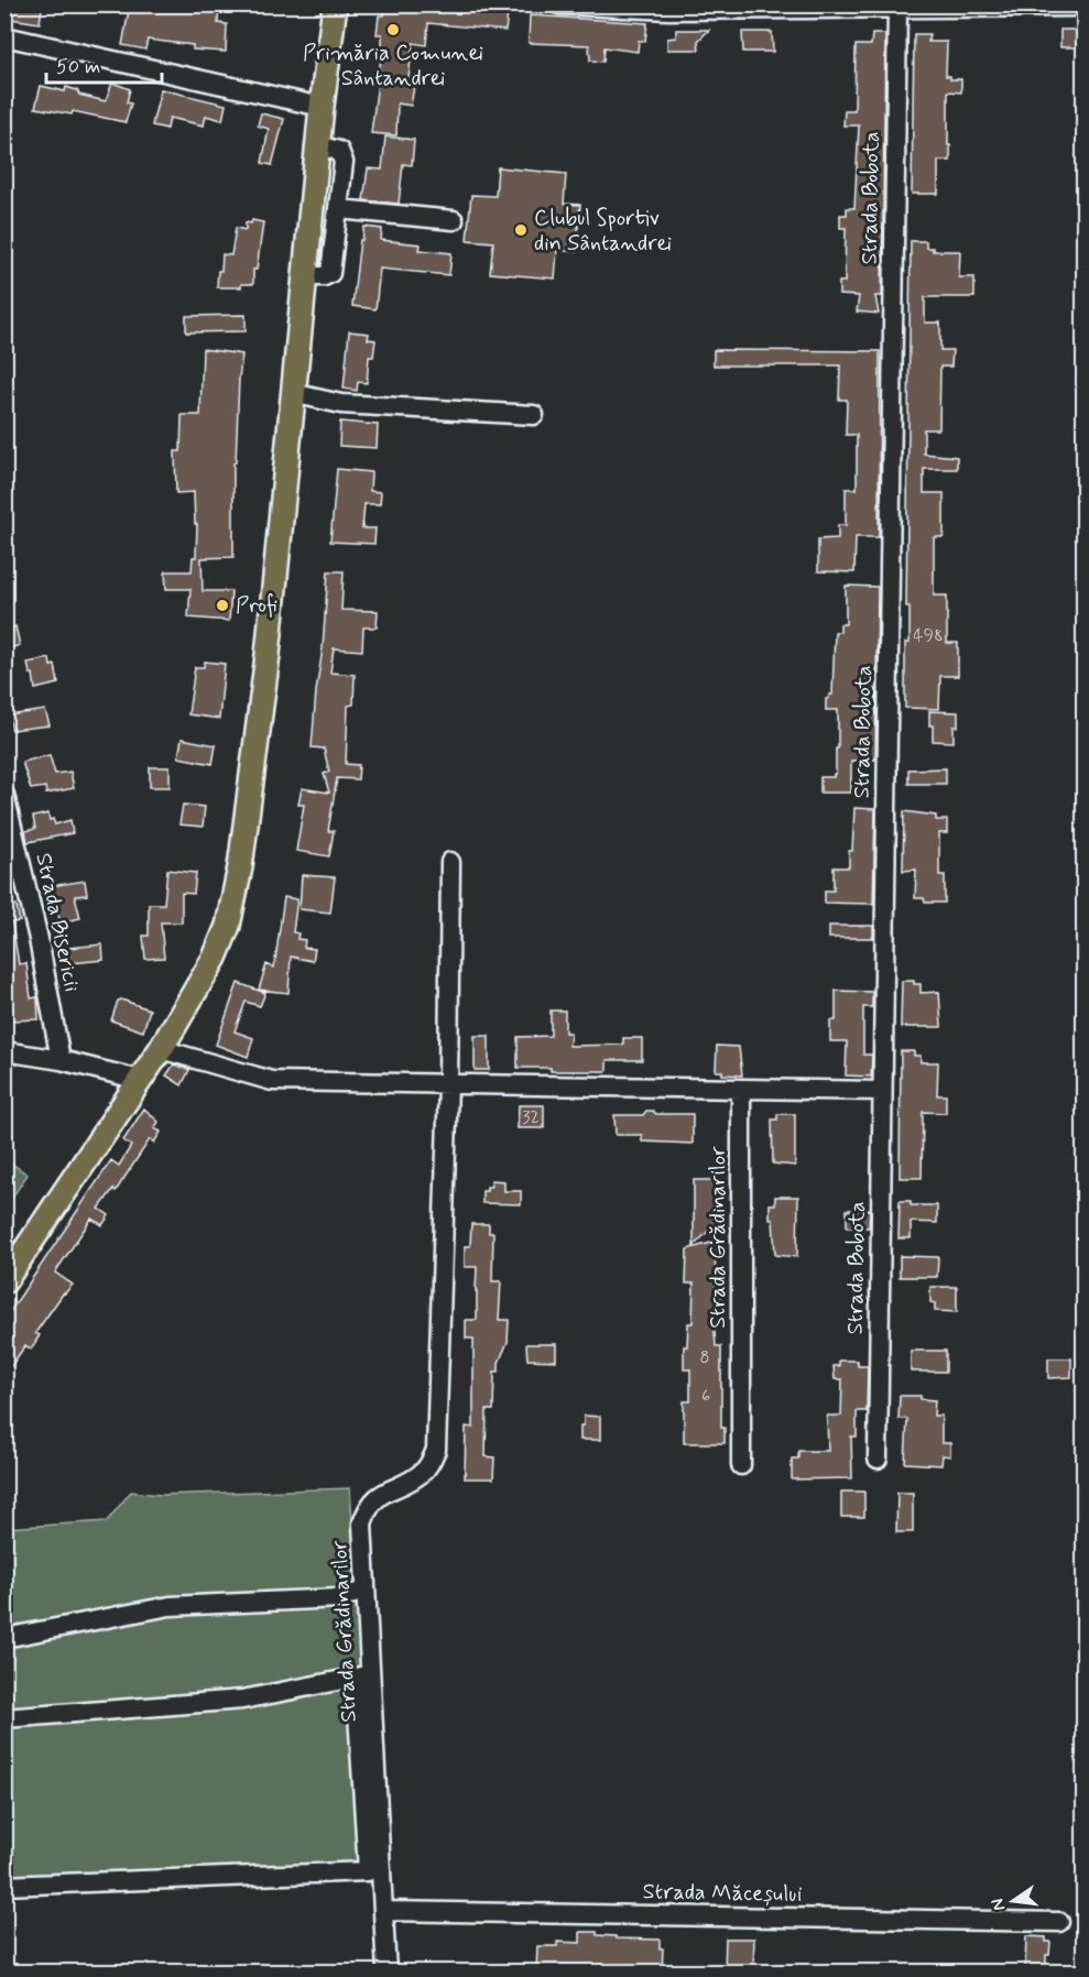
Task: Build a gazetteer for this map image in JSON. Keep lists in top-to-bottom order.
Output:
{
  "streets": {
    "street": [
      "Strada Bobota",
      "Strada Bisericii",
      "Strada Grădinarilor",
      "Strada Măceșului"
    ]
  },
  "crossings": [
    ["Strada Grădinarilor", "Strada Măceșului"]
  ],
  "places": ["Primăria Comunei Sântandrei", "Clubul Sportiv din Sântandrei", "Profi"],
  "house_numbers": [
    "498",
    "32",
    "8",
    "6"
  ],
  "scale_bar": "50 m",
  "north": "left"
}
